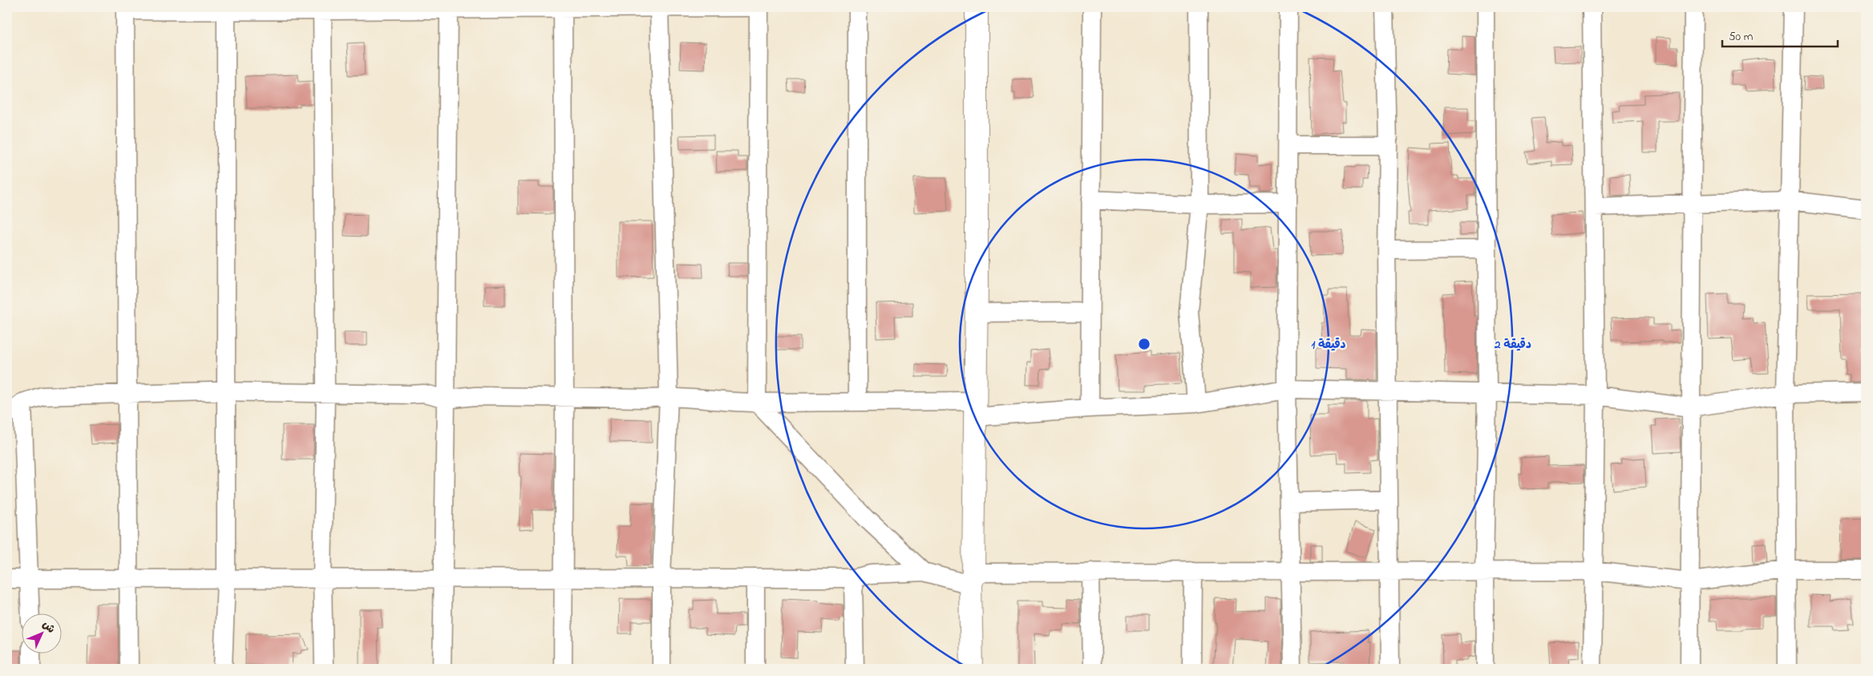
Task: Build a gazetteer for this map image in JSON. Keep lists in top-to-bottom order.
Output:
{
  "scale_bar": "50 m",
  "north": "top right",
  "rings": ["1 دقيقة", "2 دقيقة"]
}
